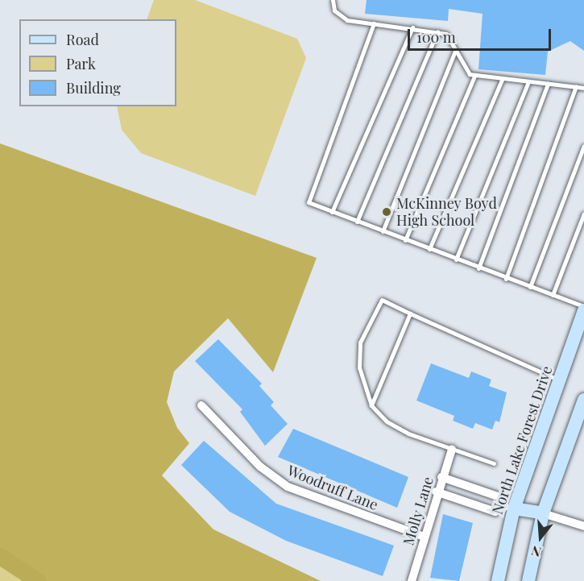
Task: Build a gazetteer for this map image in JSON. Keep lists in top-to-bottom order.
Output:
{
  "streets": {
    "main road": ["North Lake Forest Drive"],
    "street": ["Woodruff Lane", "Molly Lane"]
  },
  "crossings": [
    ["Woodruff Lane", "Molly Lane"]
  ],
  "places": ["McKinney Boyd High School"],
  "legend": ["Road", "Park", "Building"],
  "scale_bar": "100 m",
  "north": "bottom"
}
